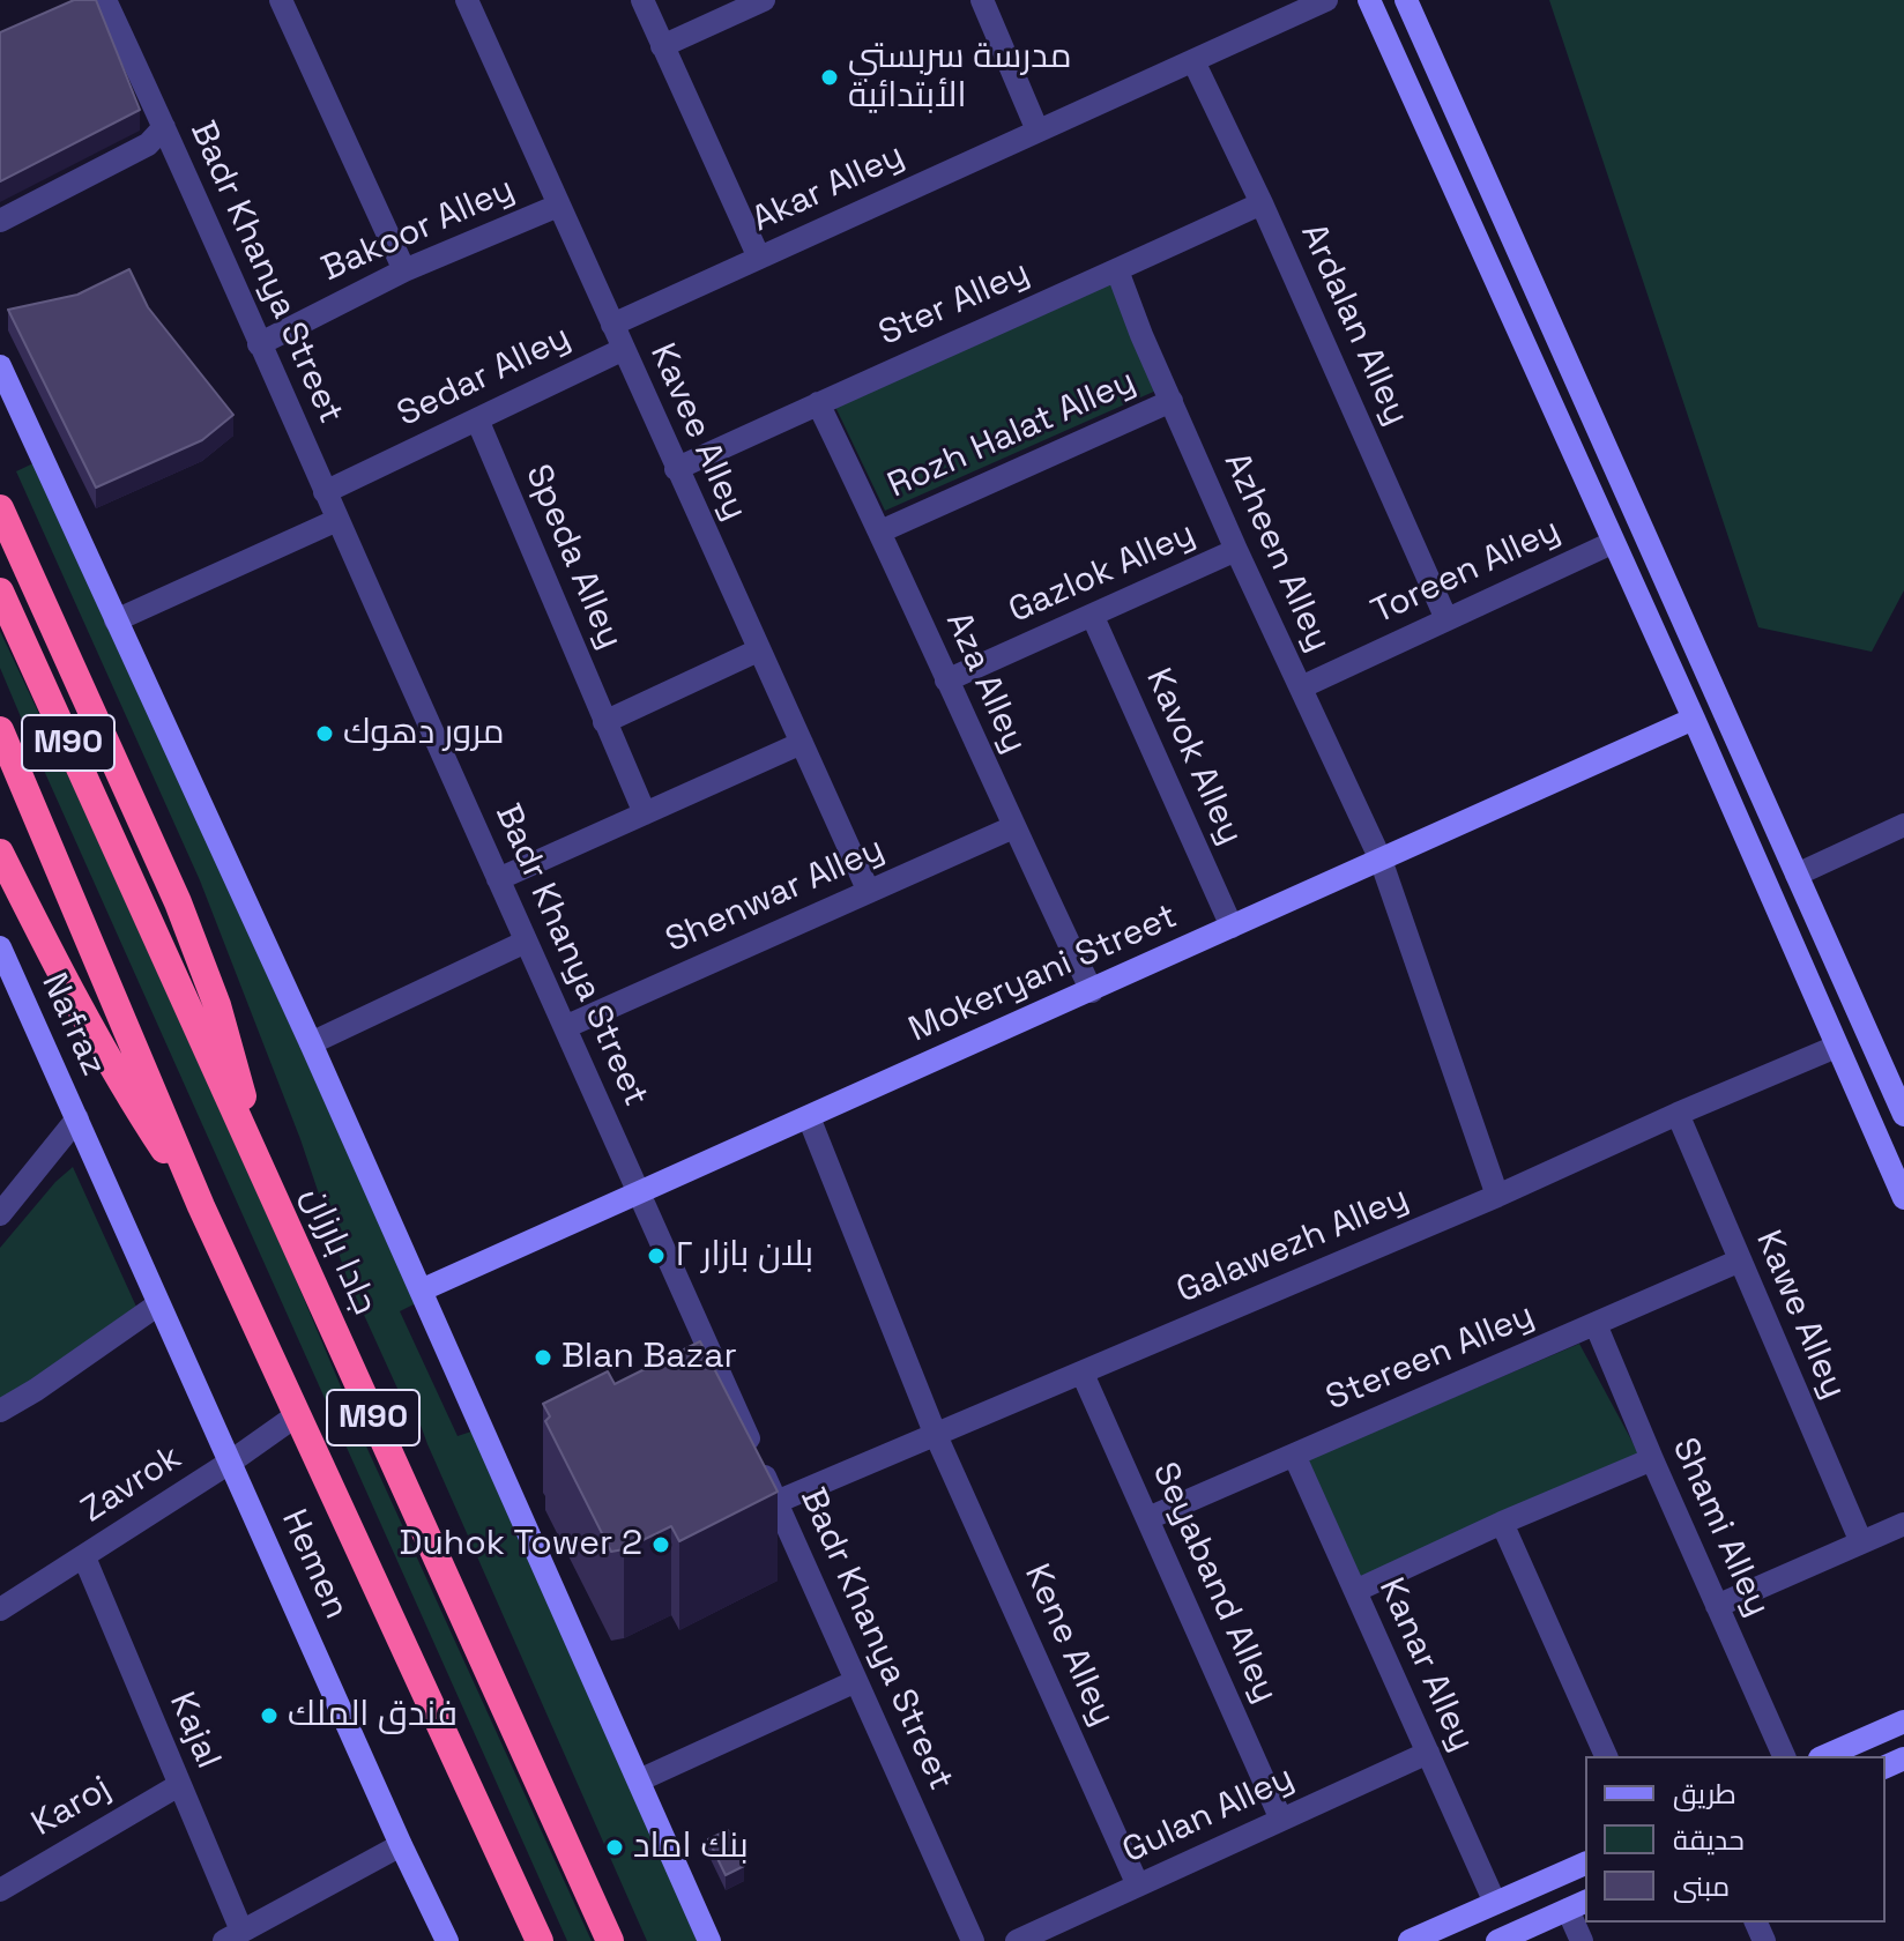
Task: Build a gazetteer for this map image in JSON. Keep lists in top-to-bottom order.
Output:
{
  "streets": {
    "highway": ["M90", "جادا بارزان"],
    "main road": ["Mokeryani Street", "Nafraz", "Hemen"],
    "street": [
      "Akar Alley",
      "Bakoor Alley",
      "Badr Khanya Street",
      "Ster Alley",
      "Ardalan Alley",
      "Sedar Alley",
      "Kavee Alley",
      "Rozh Halat Alley",
      "Azheen Alley",
      "Speda Alley",
      "Toreen Alley",
      "Gazlok Alley",
      "Aza Alley",
      "Kavok Alley",
      "Shenwar Alley",
      "Galawezh Alley",
      "Kawe Alley",
      "Stereen Alley",
      "Zavrok",
      "Shami Alley",
      "Seyaband Alley",
      "Kene Alley",
      "Kanar Alley",
      "Kajal",
      "Karoj",
      "Gulan Alley"
    ]
  },
  "crossings": [
    ["Akar Alley", "Ardalan Alley"],
    ["Akar Alley", "Kavee Alley"],
    ["Bakoor Alley", "Badr Khanya Street"],
    ["Bakoor Alley", "Kavee Alley"],
    ["Badr Khanya Street", "Sedar Alley"],
    ["Badr Khanya Street", "Shenwar Alley"],
    ["Badr Khanya Street", "Mokeryani Street"],
    ["Badr Khanya Street", "Galawezh Alley"],
    ["Ster Alley", "Ardalan Alley"],
    ["Ster Alley", "Kavee Alley"],
    ["Ster Alley", "Azheen Alley"],
    ["Ster Alley", "Aza Alley"],
    ["Ardalan Alley", "Toreen Alley"],
    ["Sedar Alley", "Kavee Alley"],
    ["Sedar Alley", "Speda Alley"],
    ["Kavee Alley", "Shenwar Alley"],
    ["Rozh Halat Alley", "Azheen Alley"],
    ["Rozh Halat Alley", "Aza Alley"],
    ["Azheen Alley", "Toreen Alley"],
    ["Azheen Alley", "Gazlok Alley"],
    ["Azheen Alley", "Mokeryani Street"],
    ["Azheen Alley", "Galawezh Alley"],
    ["Gazlok Alley", "Aza Alley"],
    ["Gazlok Alley", "Kavok Alley"],
    ["Aza Alley", "Shenwar Alley"],
    ["Aza Alley", "Mokeryani Street"],
    ["M90", "Zavrok"],
    ["Kavok Alley", "Mokeryani Street"],
    ["Mokeryani Street", "Kene Alley"],
    ["Nafraz", "Hemen"],
    ["Galawezh Alley", "Kawe Alley"],
    ["Galawezh Alley", "Seyaband Alley"],
    ["Galawezh Alley", "Kene Alley"],
    ["Kawe Alley", "Stereen Alley"],
    ["Stereen Alley", "Shami Alley"],
    ["Stereen Alley", "Seyaband Alley"],
    ["Stereen Alley", "Kanar Alley"],
    ["Zavrok", "Hemen"],
    ["Zavrok", "Kajal"],
    ["Seyaband Alley", "Gulan Alley"],
    ["Kene Alley", "Gulan Alley"],
    ["Kanar Alley", "Gulan Alley"],
    ["Kajal", "Karoj"]
  ],
  "places": [
    "مدرسة سربستي الأبتدائية",
    "مرور دهوك",
    "بلان بازار ٢",
    "Blan Bazar",
    "Duhok Tower 2",
    "فندق الملك",
    "بنك اماد"
  ],
  "legend": ["طريق", "حديقة", "مبنى"]
}
